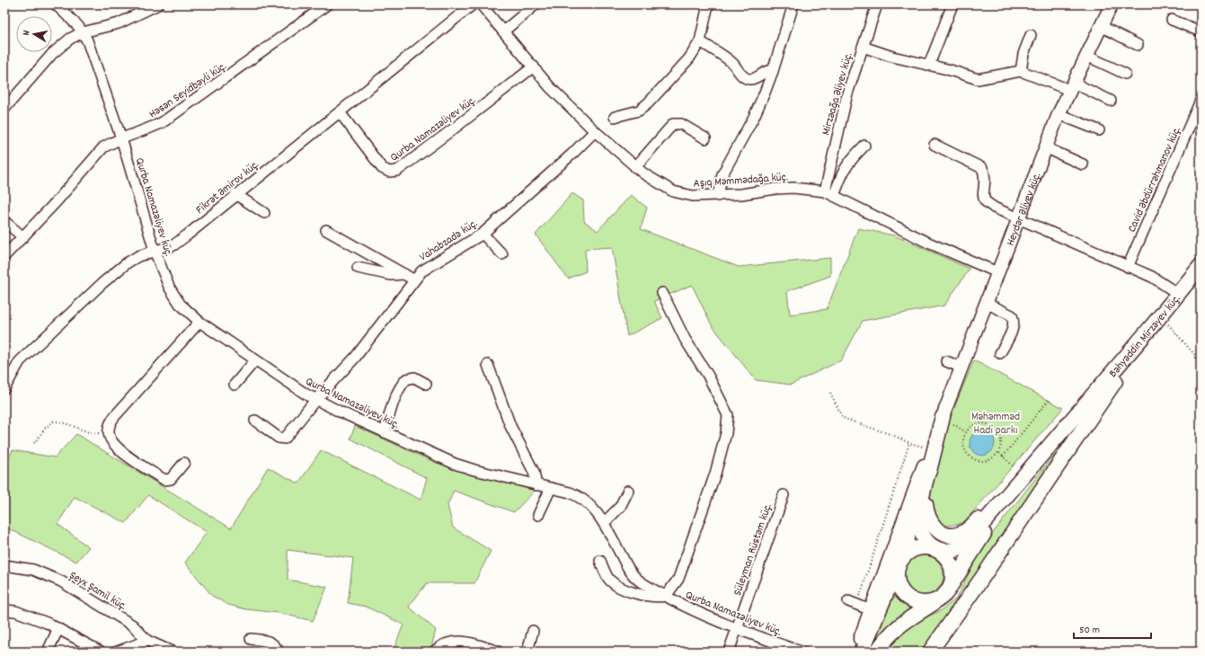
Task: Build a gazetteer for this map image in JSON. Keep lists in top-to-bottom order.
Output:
{
  "streets": {
    "highway": ["Bəhyəddin Mirzəyev küç."],
    "main road": ["Heydər Əliyev küç."],
    "street": [
      "Həsən Seyidbəyli küç.",
      "Mirzəağa Əliyev küç.",
      "Qurba Namazəliyev küç.",
      "Aşıq Məmmədağa küç.",
      "Cavid Əbdürrəhmanov küç.",
      "Fikrət Əmirov küç.",
      "Vahabzadə küç.",
      "Süleyman Rüstəm küç.",
      "Şeyx Şamil küç."
    ]
  },
  "crossings": [
    ["Həsən Seyidbəyli küç.", "Qurba Namazəliyev küç."],
    ["Mirzəağa Əliyev küç.", "Aşıq Məmmədağa küç."],
    ["Qurba Namazəliyev küç.", "Aşıq Məmmədağa küç."],
    ["Qurba Namazəliyev küç.", "Fikrət Əmirov küç."],
    ["Qurba Namazəliyev küç.", "Vahabzadə küç."],
    ["Qurba Namazəliyev küç.", "Süleyman Rüstəm küç."],
    ["Aşıq Məmmədağa küç.", "Heydər Əliyev küç."],
    ["Aşıq Məmmədağa küç.", "Vahabzadə küç."]
  ],
  "parks": ["Məhəmməd Hadi parkı"],
  "scale_bar": "50 m",
  "north": "left"
}
